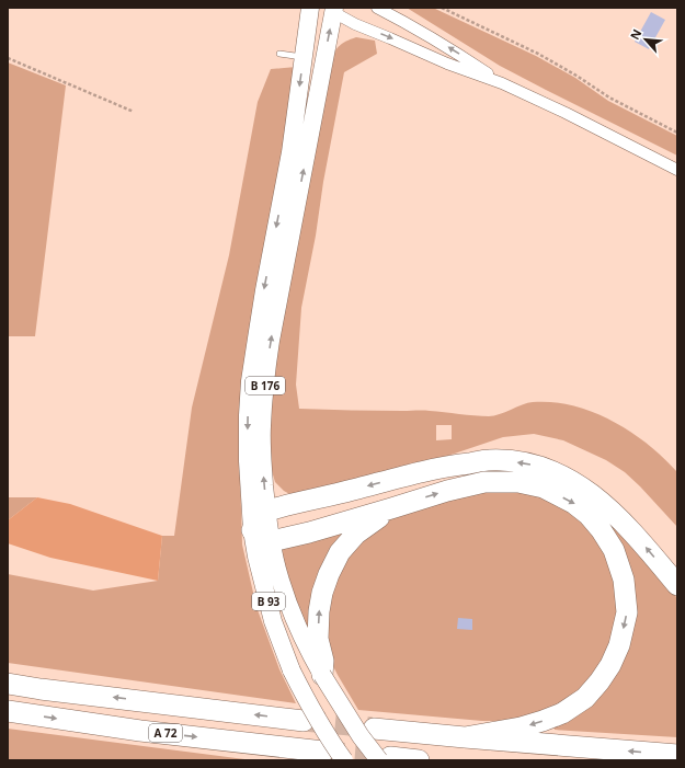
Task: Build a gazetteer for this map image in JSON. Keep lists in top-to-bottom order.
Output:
{
  "streets": {
    "highway": ["A 72"],
    "main road": ["B 176", "B 93"]
  },
  "crossings": [
    ["B 176", "B 93"]
  ],
  "north": "top left"
}
